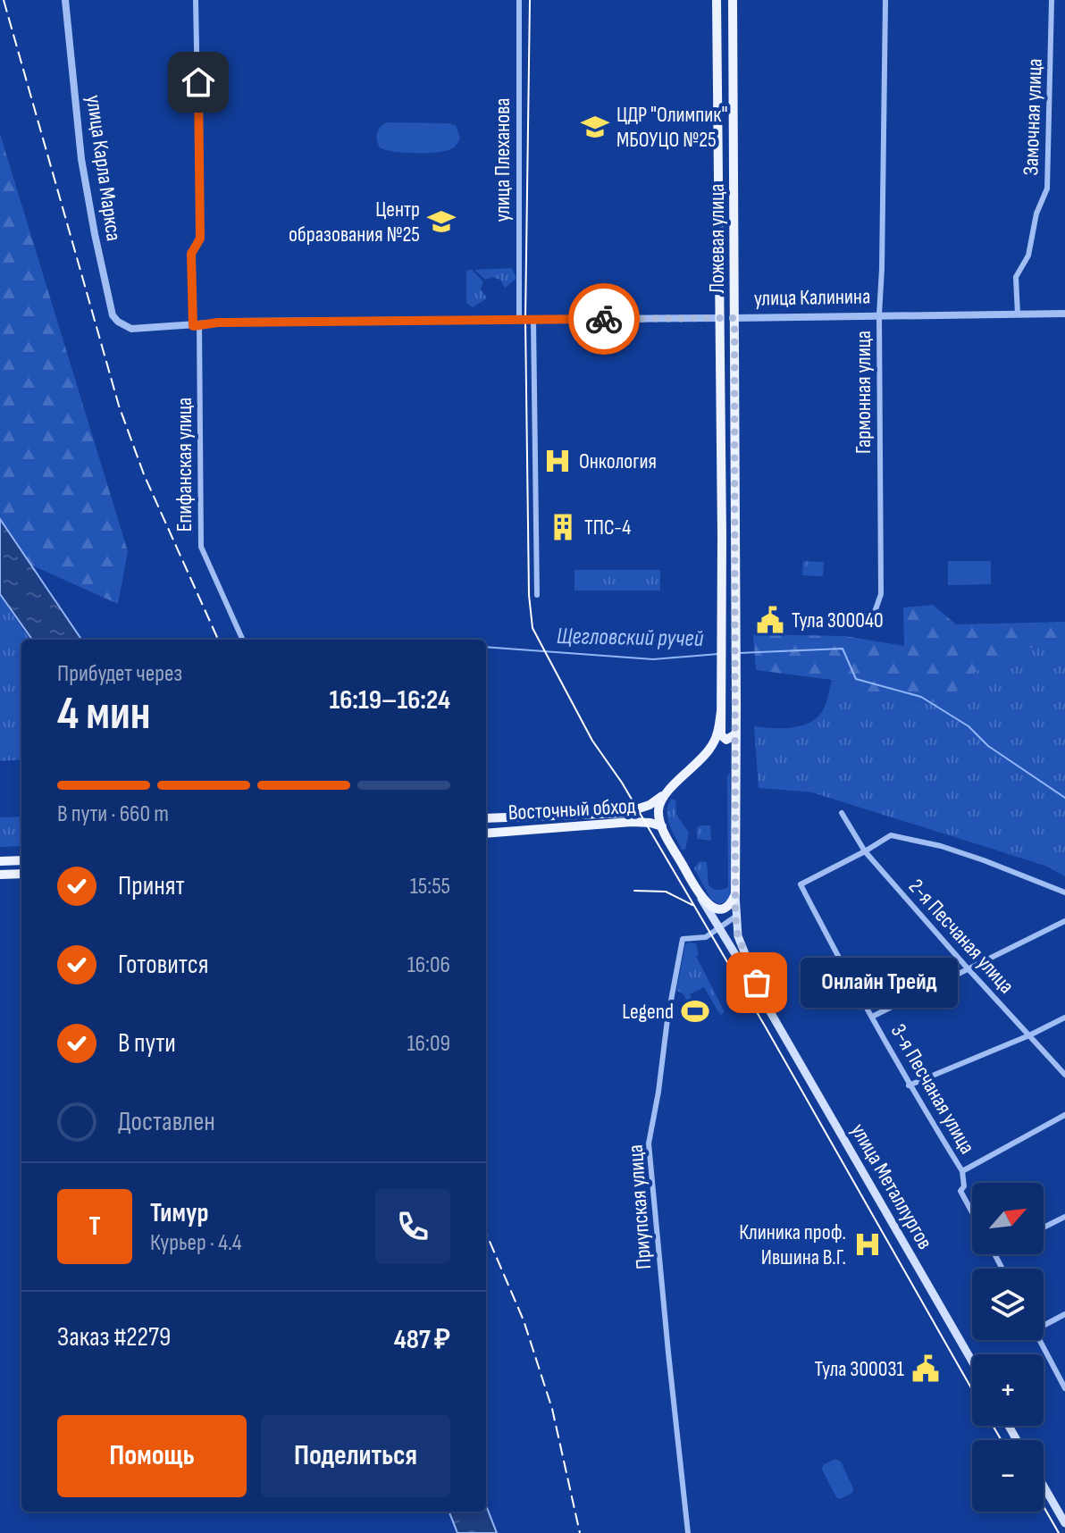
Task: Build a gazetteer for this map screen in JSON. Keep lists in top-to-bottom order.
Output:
{
  "streets": {
    "main road": [
      "Ложевая улица",
      "улица Калинина",
      "Восточный обход",
      "улица Металлургов"
    ],
    "street": [
      "Замочная улица",
      "улица Плеханова",
      "улица Карла Маркса",
      "Гармонная улица",
      "Епифанская улица",
      "2-я Песчаная улица",
      "3-я Песчаная улица",
      "Приупская улица"
    ]
  },
  "crossings": [
    ["Замочная улица", "улица Калинина"],
    ["улица Плеханова", "улица Калинина"],
    ["улица Карла Маркса", "улица Калинина"],
    ["Ложевая улица", "улица Калинина"],
    ["Ложевая улица", "Восточный обход"],
    ["Ложевая улица", "улица Металлургов"],
    ["улица Калинина", "Гармонная улица"],
    ["улица Калинина", "Епифанская улица"],
    ["2-я Песчаная улица", "3-я Песчаная улица"],
    ["улица Металлургов", "Приупская улица"]
  ],
  "water": ["Щегловский ручей"],
  "places": {
    "school or university": ["ЦДР \"Олимпик\" МБОУЦО №25", "Центр образования №25"],
    "hospital": ["Онкология", "Клиника проф. Ившина В.Г."],
    "building": ["ТПС-4"],
    "public building": ["Тула 300040", "Тула 300031"],
    "other": ["Онлайн Трейд"],
    "sports": ["Legend"]
  },
  "north": "top right",
  "page": {
    "heading": ["4 мин", "Прибудет через", "16:19–16:24"],
    "panel": [
      "Тимур",
      "Курьер · 4.4",
      "Заказ #2279",
      "487 ₽"
    ],
    "bar": "В пути · 660 m",
    "list": [
      ["Принят", "15:55"],
      ["Готовится", "16:06"],
      ["В пути", "16:09"],
      "Доставлен"
    ],
    "bubble": "Онлайн Трейд",
    "map_buttons": ["+", "−"],
    "round": "Т",
    "buttons": ["Помощь", "Поделиться"]
  }
}
